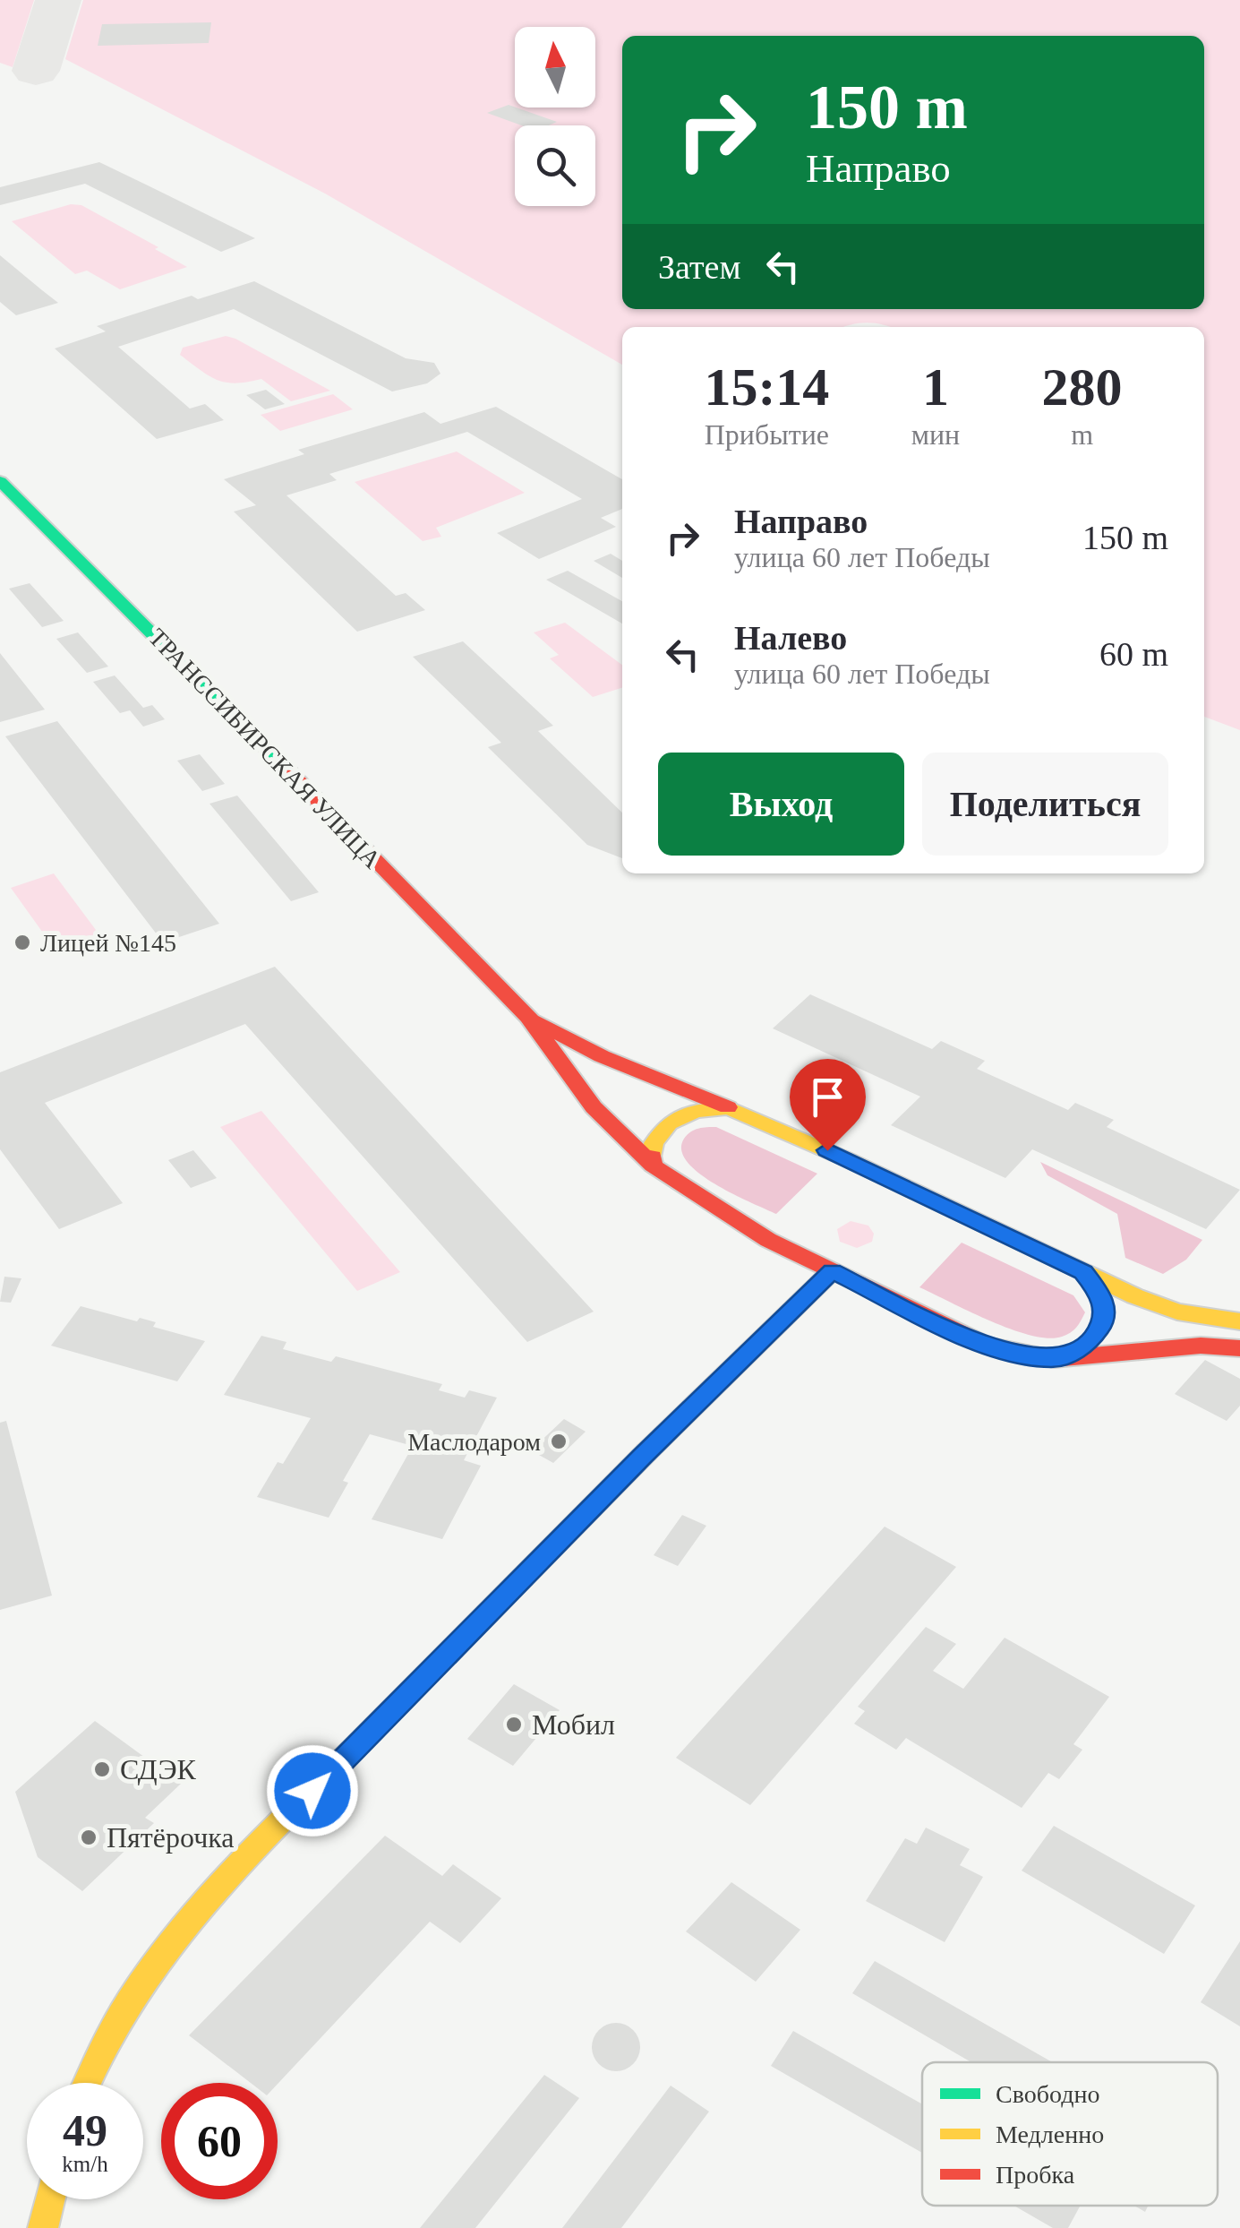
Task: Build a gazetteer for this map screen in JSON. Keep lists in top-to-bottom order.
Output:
{
  "streets": {
    "main road": ["ТРАНССИБИРСКАЯ УЛИЦА"]
  },
  "places": [
    "Лицей №145",
    "Маслодаром",
    "Мобил",
    "СДЭК",
    "Пятёрочка"
  ],
  "legend": ["Свободно", "Медленно", "Пробка"],
  "north": "top",
  "page": {
    "turn": ["150 m", "Направо"],
    "then": "Затем",
    "eta": [
      "15:14",
      "Прибытие",
      "1",
      "мин",
      "280",
      "m"
    ],
    "list": [
      {
        "name": "Направо",
        "note": "улица 60 лет Победы",
        "value": "150 m"
      },
      {
        "name": "Налево",
        "note": "улица 60 лет Победы",
        "value": "60 m"
      }
    ],
    "buttons": ["Выход", "Поделиться"],
    "speed": "49 km/h",
    "limit": "60"
  }
}
